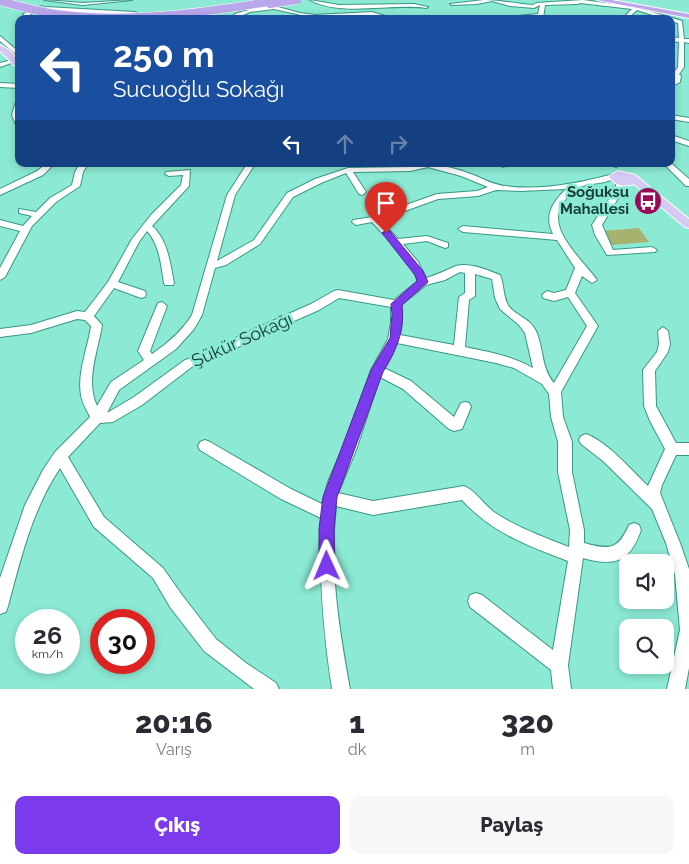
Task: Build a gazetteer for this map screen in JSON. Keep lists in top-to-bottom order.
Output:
{
  "streets": {
    "street": ["Şükür Sokağı"]
  },
  "places": {
    "bus stop": ["Soğuksu Mahallesi"]
  },
  "page": {
    "turn": ["250 m", "Sucuoğlu Sokağı"],
    "speed": "26 km/h",
    "limit": "30",
    "eta": [
      "20:16",
      "Varış",
      "1",
      "dk",
      "320",
      "m"
    ],
    "buttons": ["Çıkış", "Paylaş"]
  }
}
